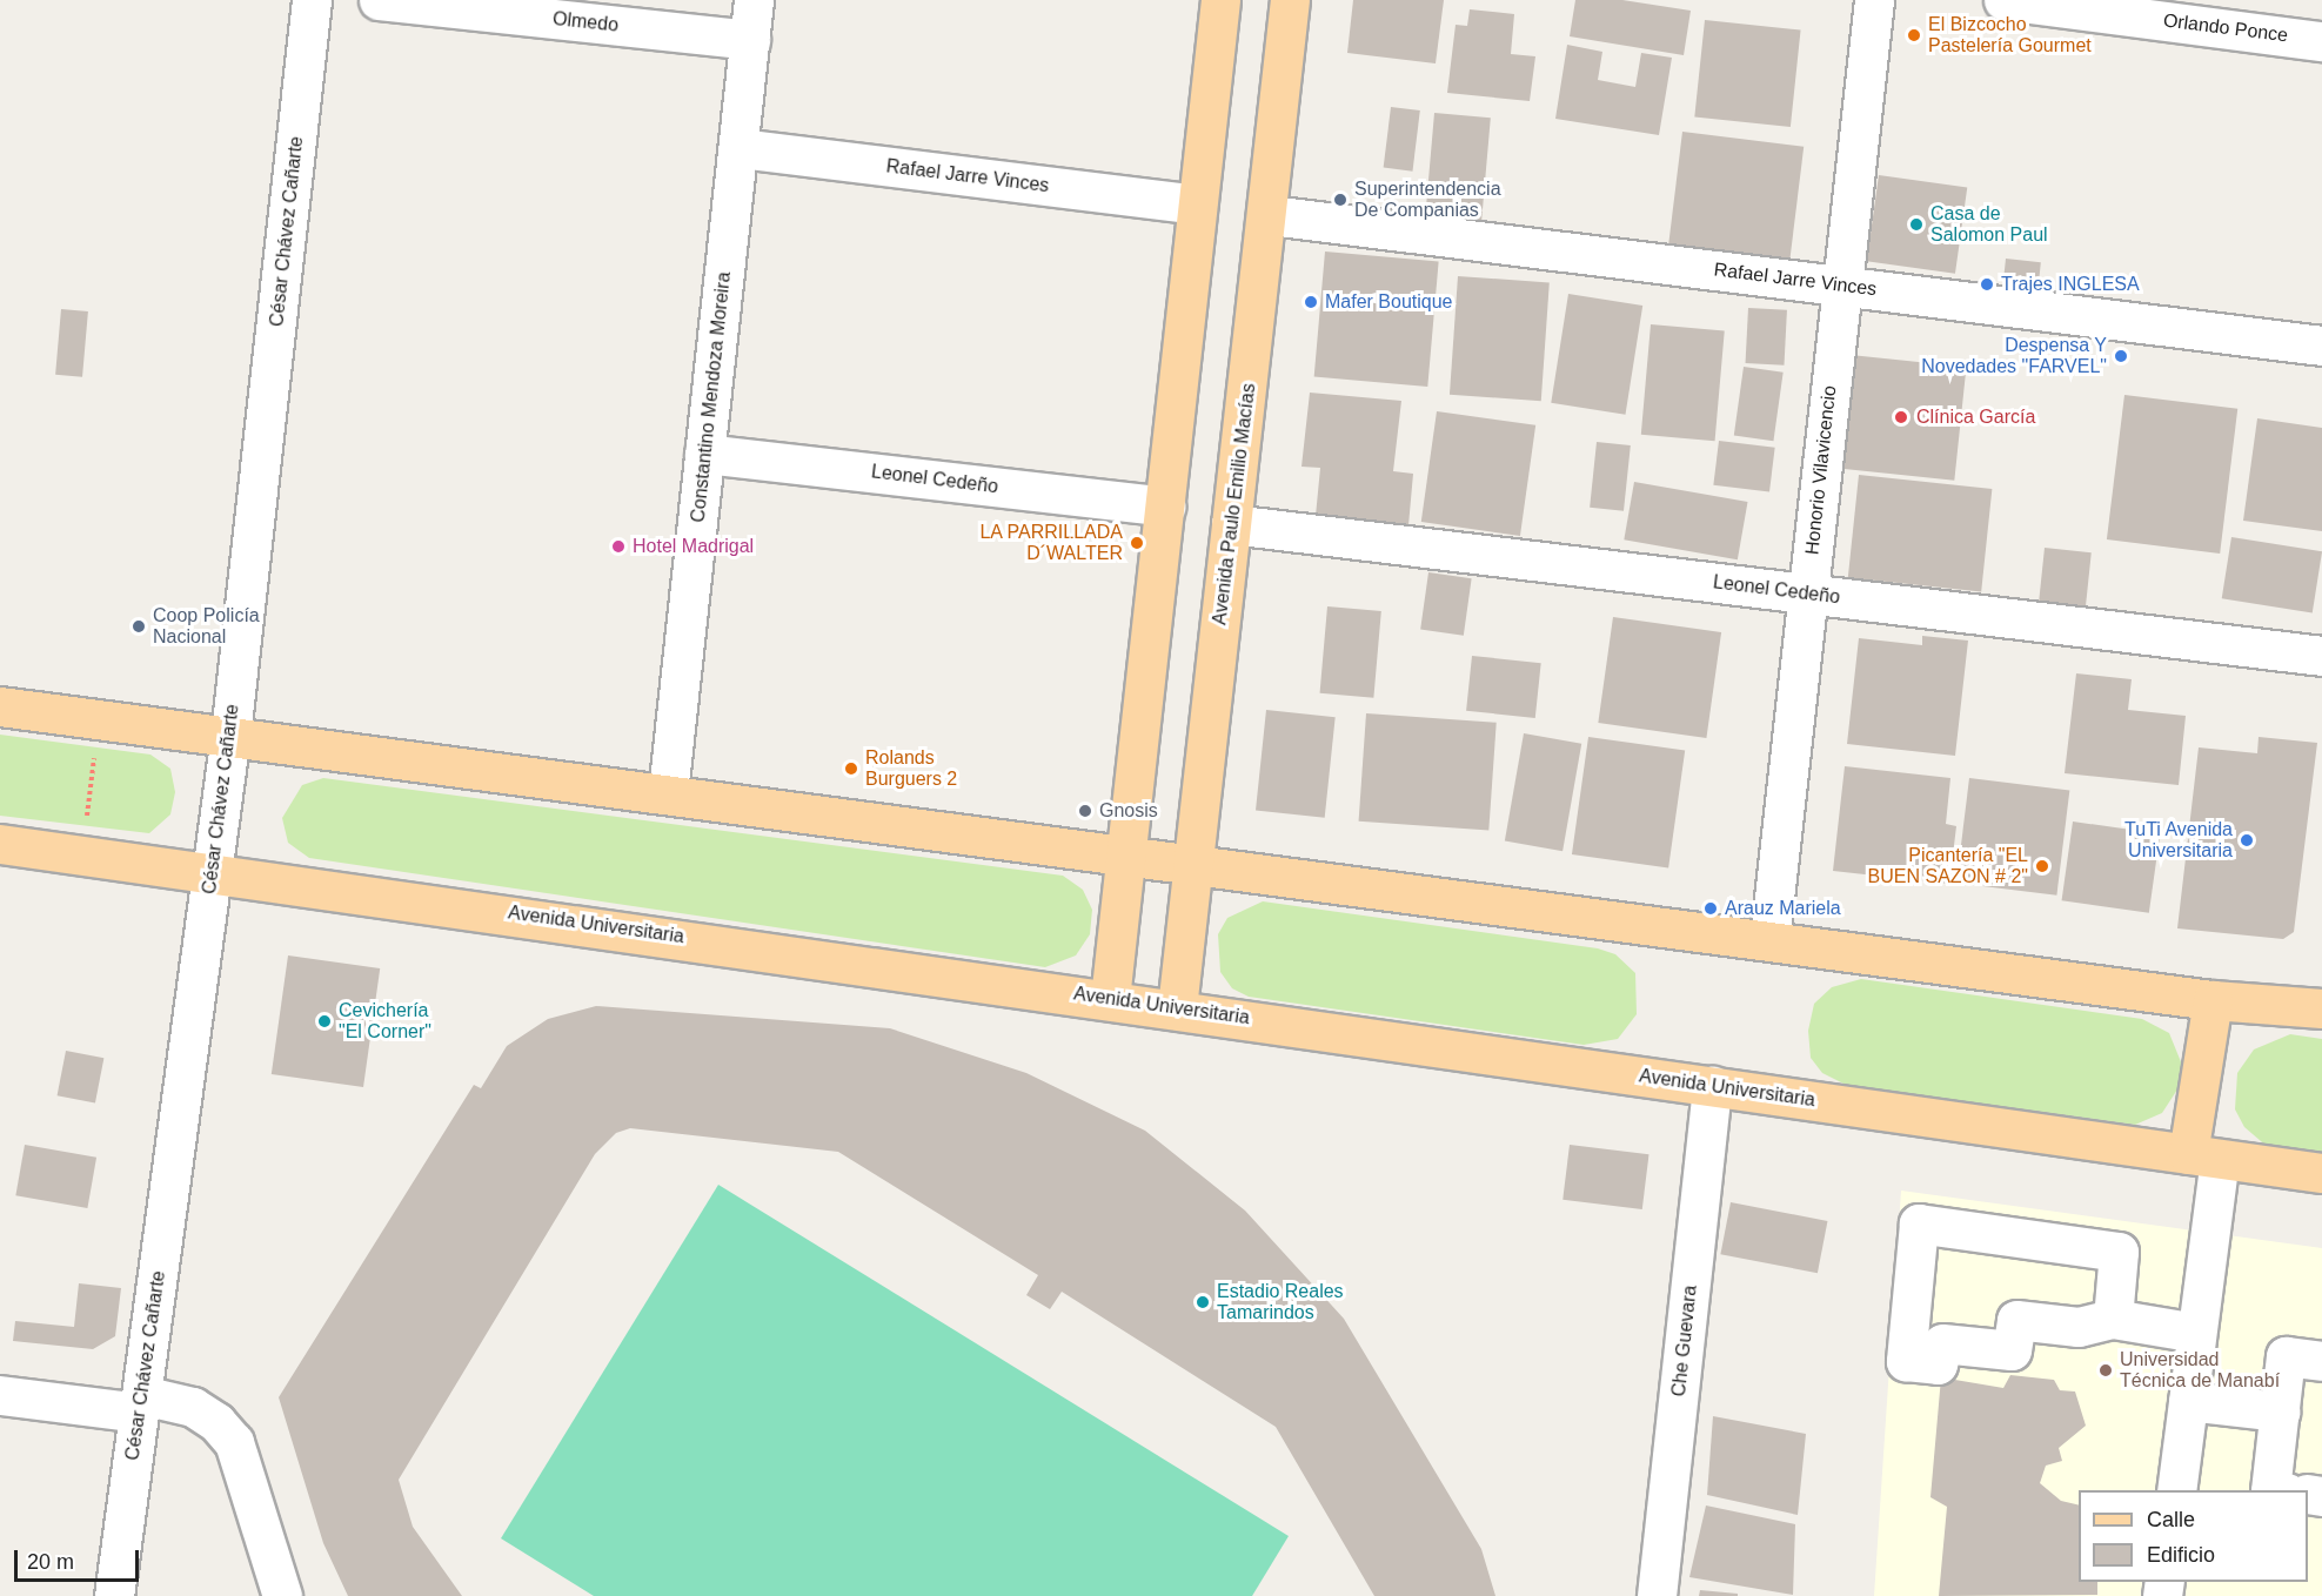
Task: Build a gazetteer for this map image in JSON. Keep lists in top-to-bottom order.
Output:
{
  "streets": {
    "main road": ["Avenida Paulo Emilio Macías", "Avenida Universitaria"],
    "street": [
      "Olmedo",
      "Orlando Ponce",
      "Rafael Jarre Vinces",
      "César Chávez Cañarte",
      "Constantino Mendoza Moreira",
      "Honorio Vilavicencio",
      "Leonel Cedeño",
      "Che Guevara"
    ]
  },
  "crossings": [
    ["Olmedo", "Constantino Mendoza Moreira"],
    ["Rafael Jarre Vinces", "Constantino Mendoza Moreira"],
    ["Rafael Jarre Vinces", "Honorio Vilavicencio"],
    ["Rafael Jarre Vinces", "Avenida Paulo Emilio Macías"],
    ["César Chávez Cañarte", "Avenida Universitaria"],
    ["Constantino Mendoza Moreira", "Leonel Cedeño"],
    ["Honorio Vilavicencio", "Leonel Cedeño"],
    ["Leonel Cedeño", "Avenida Paulo Emilio Macías"],
    ["Avenida Paulo Emilio Macías", "Avenida Universitaria"],
    ["Avenida Universitaria", "Che Guevara"]
  ],
  "places": [
    "El Bizcocho Pastelería Gourmet",
    "Superintendencia De Companias",
    "Casa de Salomon Paul",
    "Trajes INGLESA",
    "Mafer Boutique",
    "Despensa Y Novedades \"FARVEL\"",
    "Clínica García",
    "LA PARRILLADA D´WALTER",
    "Hotel Madrigal",
    "Coop Policía Nacional",
    "Rolands Burguers 2",
    "Gnosis",
    "TuTi Avenida Universitaria",
    "Picantería \"EL BUEN SAZON # 2\"",
    "Arauz Mariela",
    "Cevichería \"El Corner\"",
    "Estadio Reales Tamarindos",
    "Universidad Técnica de Manabí"
  ],
  "legend": ["Calle", "Edificio"],
  "scale_bar": "20 m"
}
